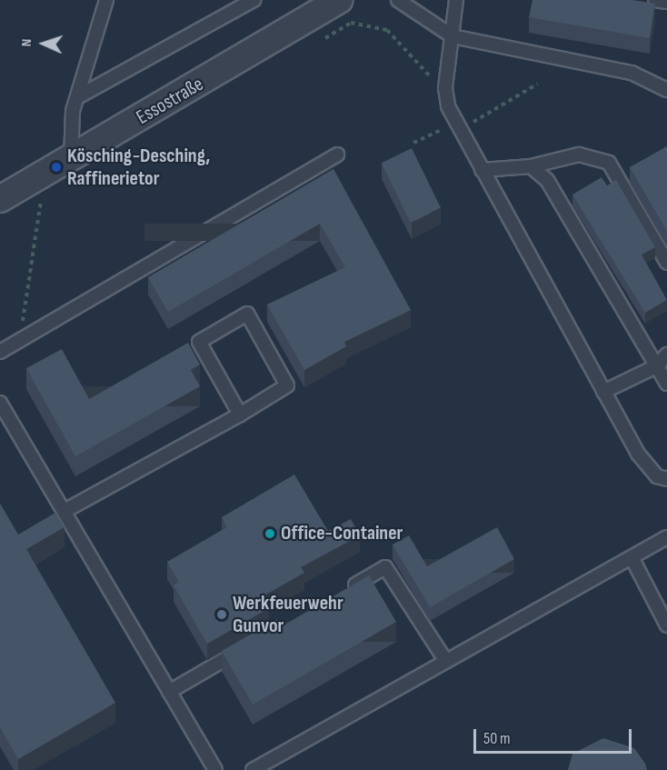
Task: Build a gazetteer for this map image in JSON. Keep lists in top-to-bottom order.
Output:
{
  "streets": {
    "street": ["Essostraße"]
  },
  "places": ["Kösching-Desching, Raffinerietor", "Office-Container", "Werkfeuerwehr Gunvor"],
  "scale_bar": "50 m",
  "north": "left"
}
